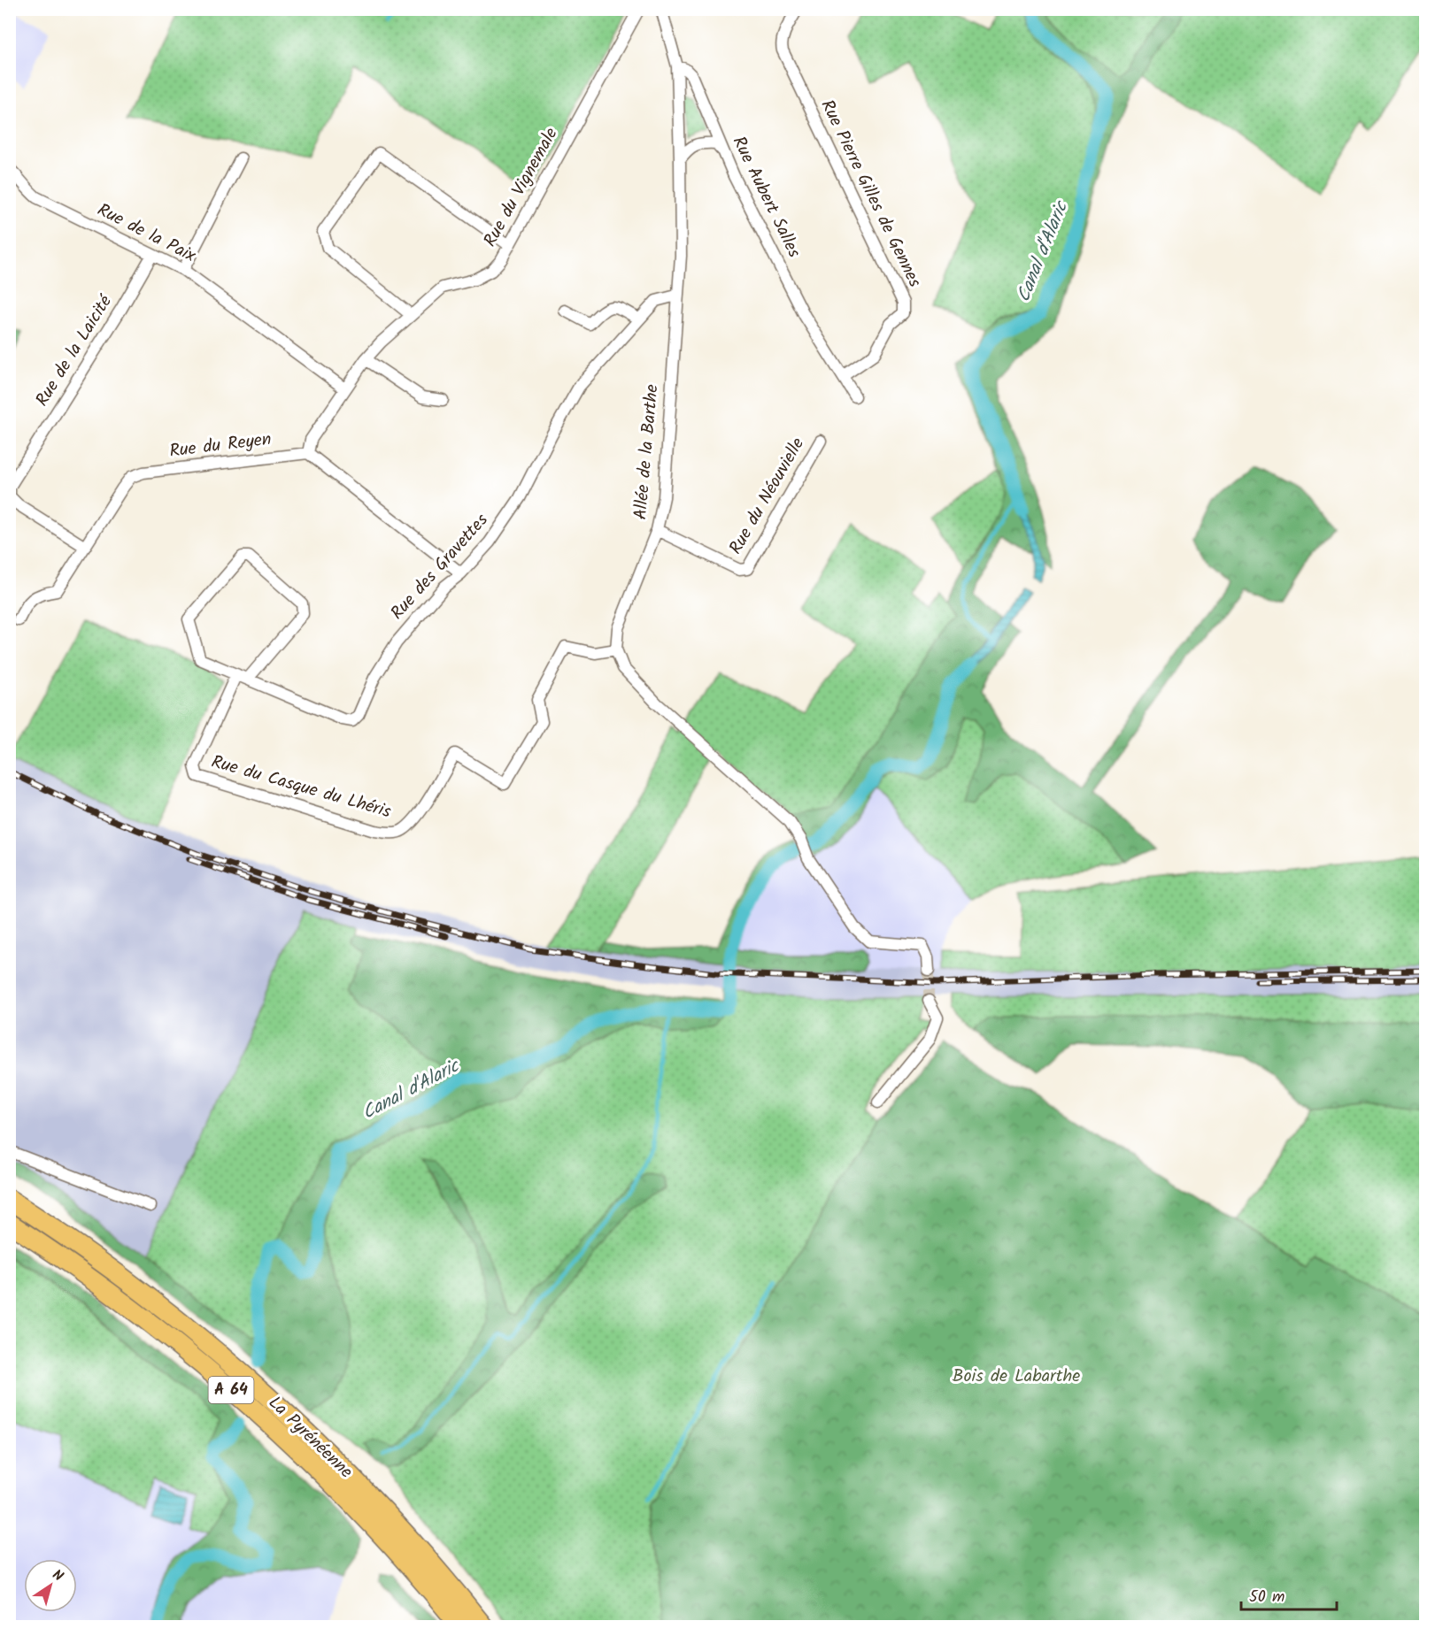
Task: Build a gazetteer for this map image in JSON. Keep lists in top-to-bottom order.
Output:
{
  "streets": {
    "highway": ["A 64", "La Pyrénéenne"],
    "street": [
      "Rue du Vignemale",
      "Rue Pierre Gilles de Gennes",
      "Rue Aubert Salles",
      "Rue de la Paix",
      "Rue de la Laicité",
      "Rue du Reyen",
      "Allée de la Barthe",
      "Rue du Néouvielle",
      "Rue des Gravettes",
      "Rue du Casque du Lhéris"
    ]
  },
  "crossings": [
    ["Rue du Vignemale", "Rue de la Paix"],
    ["Rue du Vignemale", "Rue du Reyen"],
    ["Rue Pierre Gilles de Gennes", "Rue Aubert Salles"],
    ["Rue Aubert Salles", "Allée de la Barthe"],
    ["Rue de la Paix", "Rue de la Laicité"],
    ["Rue de la Laicité", "Rue du Reyen"],
    ["Allée de la Barthe", "Rue du Néouvielle"],
    ["Allée de la Barthe", "Rue des Gravettes"],
    ["Allée de la Barthe", "Rue du Casque du Lhéris"]
  ],
  "water": ["Canal d'Alaric"],
  "parks": ["Bois de Labarthe"],
  "scale_bar": "50 m",
  "north": "top right"
}
